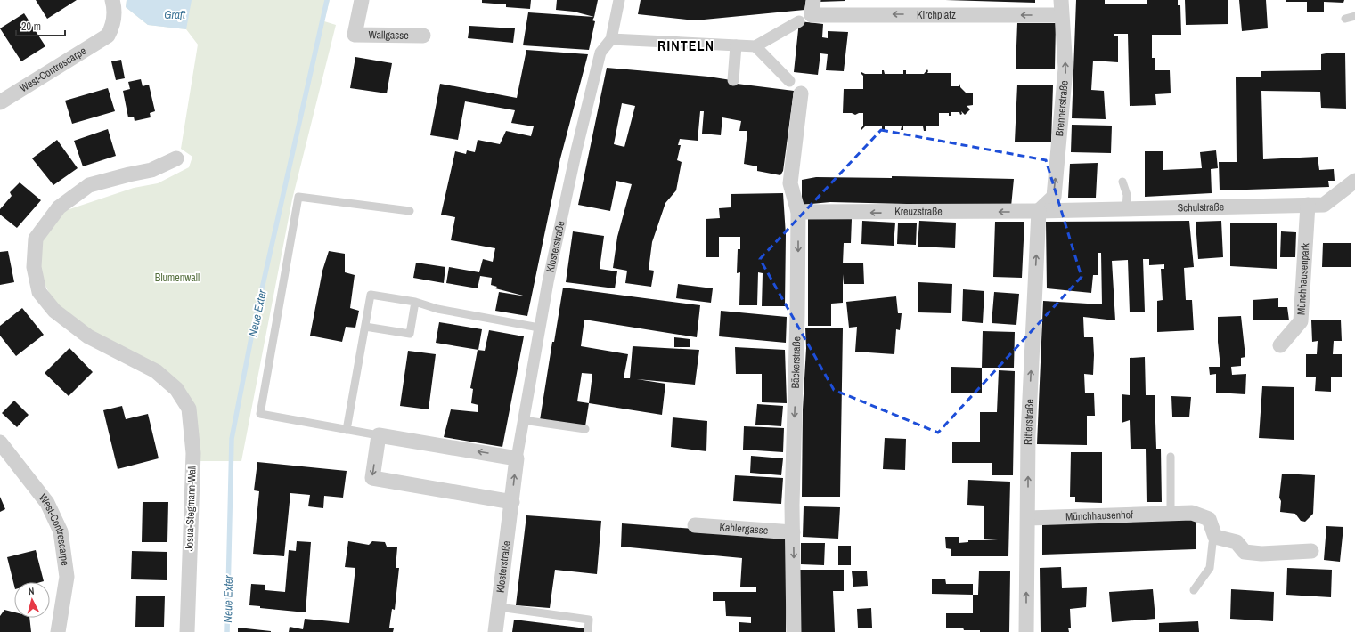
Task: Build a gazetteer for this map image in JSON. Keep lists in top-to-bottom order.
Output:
{
  "streets": {
    "street": [
      "Kirchplatz",
      "Wallgasse",
      "West-Contrescarpe",
      "Brennerstraße",
      "Schulstraße",
      "Kreuzstraße",
      "Klosterstraße",
      "Münchhausenpark",
      "Bäckerstraße",
      "Ritterstraße",
      "Josua-Stegmann-Wall",
      "Münchhausenhof",
      "Kahlergasse"
    ]
  },
  "crossings": [
    ["Kirchplatz", "Brennerstraße"],
    ["Brennerstraße", "Schulstraße"],
    ["Brennerstraße", "Kreuzstraße"],
    ["Brennerstraße", "Ritterstraße"],
    ["Schulstraße", "Kreuzstraße"],
    ["Schulstraße", "Münchhausenpark"],
    ["Schulstraße", "Ritterstraße"],
    ["Kreuzstraße", "Bäckerstraße"],
    ["Kreuzstraße", "Ritterstraße"],
    ["Bäckerstraße", "Kahlergasse"],
    ["Ritterstraße", "Münchhausenhof"]
  ],
  "one_way": [
    "Kirchplatz",
    "Brennerstraße",
    "Kreuzstraße",
    "Bäckerstraße",
    "Ritterstraße"
  ],
  "districts": ["RINTELN"],
  "water": ["Graft", "Neue Exter"],
  "parks": ["Blumenwall"],
  "scale_bar": "20 m",
  "north": "top"
}
